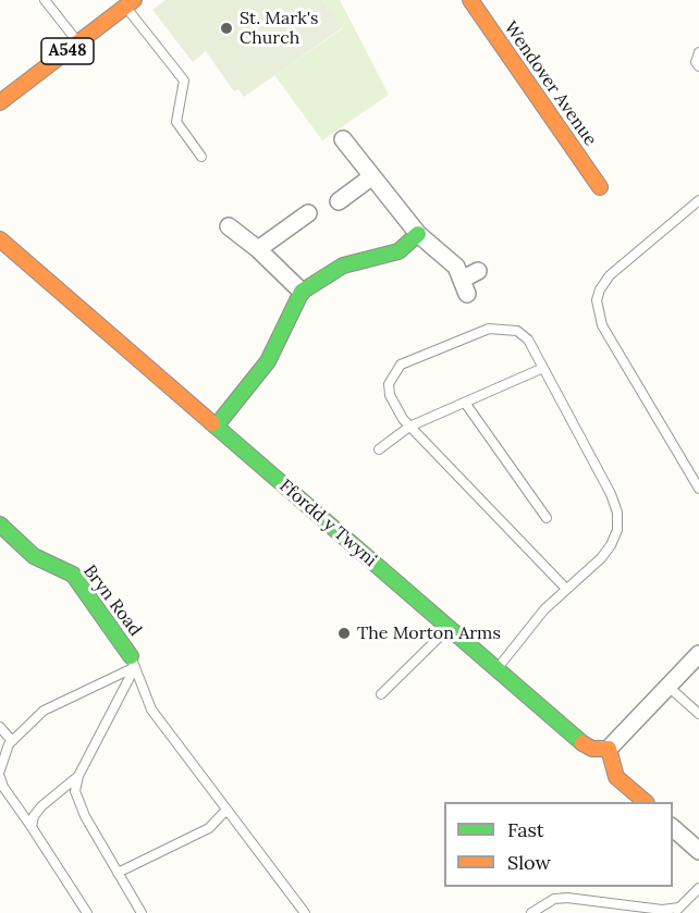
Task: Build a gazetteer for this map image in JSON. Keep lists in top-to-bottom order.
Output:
{
  "streets": {
    "street": [
      "A548",
      "Wendover Avenue",
      "Ffordd y Twyni",
      "Bryn Road"
    ]
  },
  "places": ["St. Mark's Church", "The Morton Arms"],
  "legend": ["Fast", "Slow"]
}
